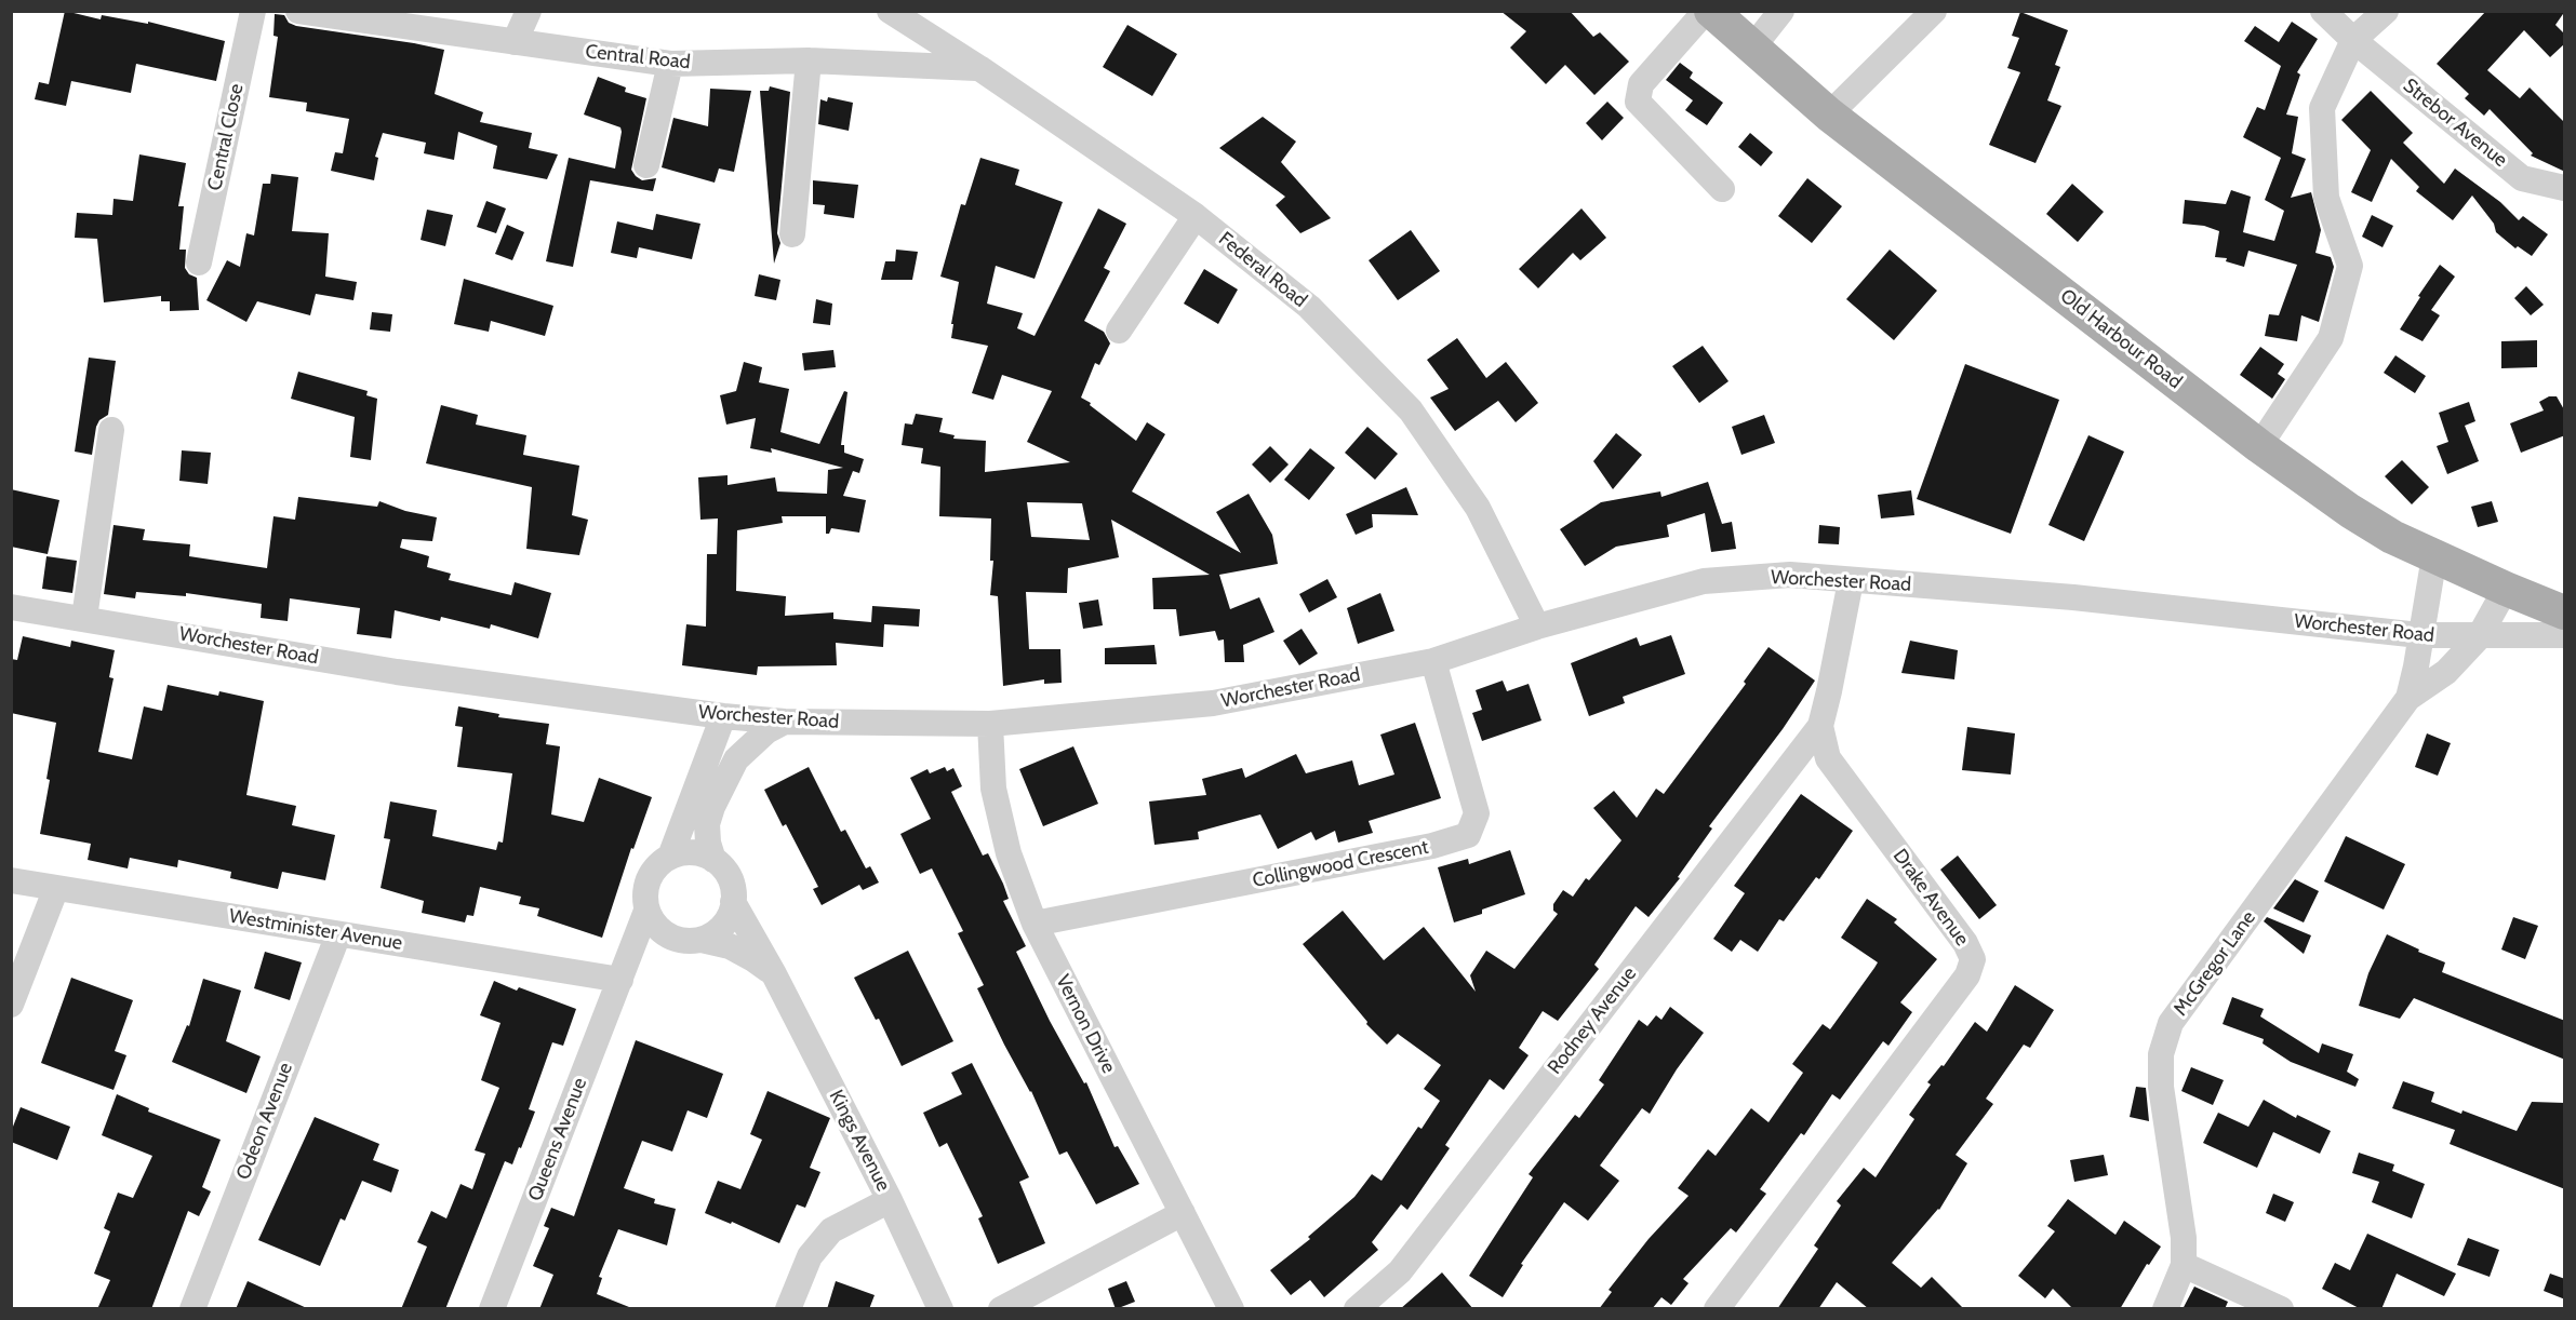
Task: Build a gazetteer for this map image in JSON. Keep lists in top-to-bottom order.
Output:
{
  "streets": {
    "main road": ["Old Harbour Road"],
    "street": [
      "Central Road",
      "Strebor Avenue",
      "Central Close",
      "Federal Road",
      "Worchester Road",
      "Collingwood Crescent",
      "Drake Avenue",
      "Westminister Avenue",
      "McGregor Lane",
      "Rodney Avenue",
      "Vernon Drive",
      "Odeon Avenue",
      "Queens Avenue",
      "Kings Avenue"
    ]
  },
  "crossings": [
    ["Central Road", "Federal Road"],
    ["Federal Road", "Worchester Road"],
    ["Old Harbour Road", "McGregor Lane"],
    ["Worchester Road", "Collingwood Crescent"],
    ["Worchester Road", "Drake Avenue"],
    ["Worchester Road", "McGregor Lane"],
    ["Worchester Road", "Vernon Drive"],
    ["Collingwood Crescent", "Vernon Drive"],
    ["Drake Avenue", "Rodney Avenue"],
    ["Westminister Avenue", "Odeon Avenue"],
    ["Westminister Avenue", "Queens Avenue"],
    ["Queens Avenue", "Kings Avenue"]
  ]
}
